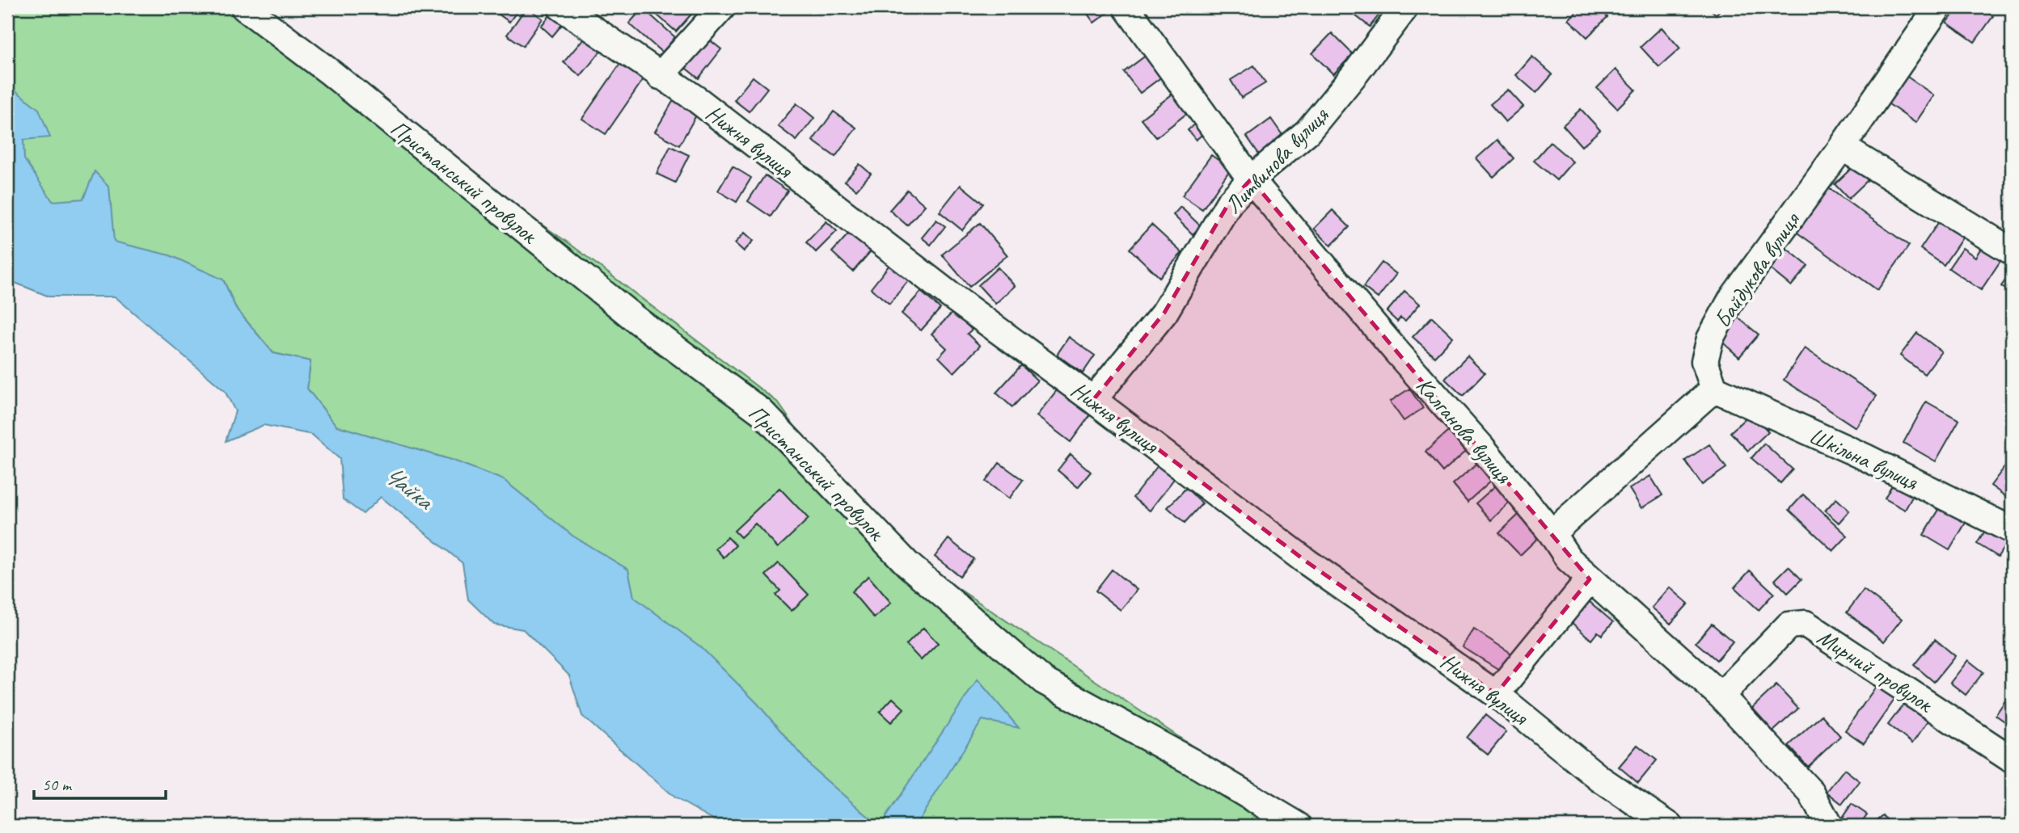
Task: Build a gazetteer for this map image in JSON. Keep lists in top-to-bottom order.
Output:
{
  "streets": {
    "street": [
      "Нижня вулиця",
      "Литвинова вулиця",
      "Пристанський провулок",
      "Байдукова вулиця",
      "Калганова вулиця",
      "Шкільна вулиця",
      "Мирний провулок"
    ]
  },
  "crossings": [
    ["Нижня вулиця", "Литвинова вулиця"],
    ["Литвинова вулиця", "Калганова вулиця"],
    ["Байдукова вулиця", "Шкільна вулиця"],
    ["Калганова вулиця", "Мирний провулок"]
  ],
  "water": ["Чайка"],
  "scale_bar": "50 m"
}
